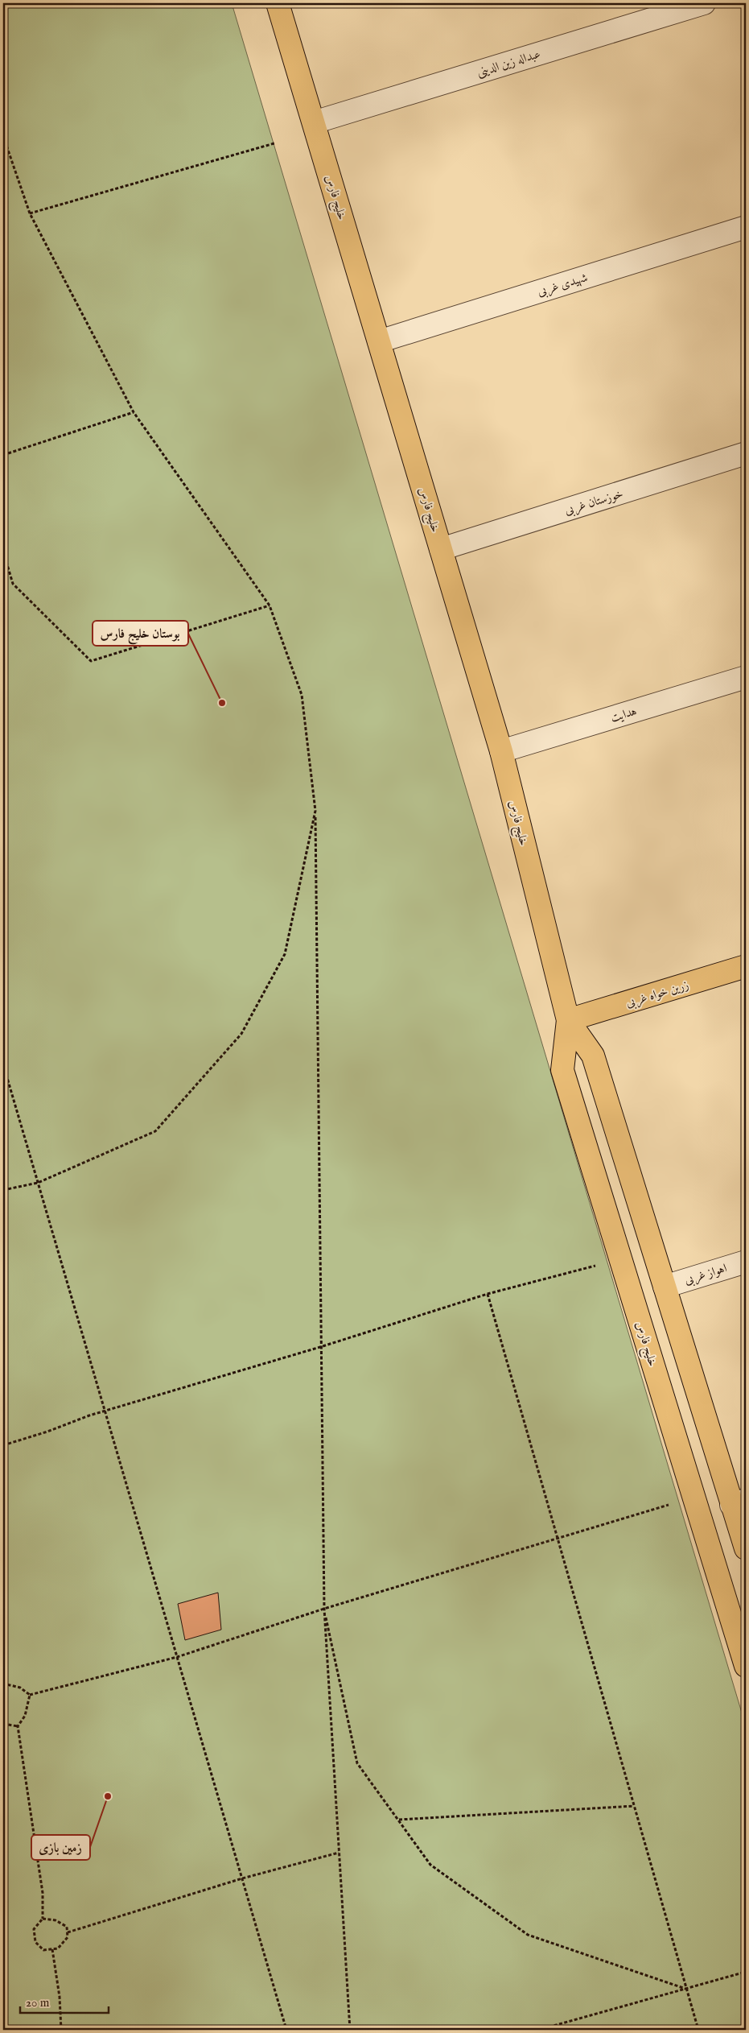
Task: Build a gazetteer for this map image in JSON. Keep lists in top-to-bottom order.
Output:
{
  "streets": {
    "main road": ["خلیج فارس", "زرین خواه غربی"],
    "street": [
      "عبداله زین الدینی",
      "شهیدی غربی",
      "خوزستان غربی",
      "هدایت",
      "اهواز غربی"
    ]
  },
  "crossings": [
    ["عبداله زین الدینی", "خلیج فارس"],
    ["خلیج فارس", "شهیدی غربی"],
    ["خلیج فارس", "خوزستان غربی"],
    ["خلیج فارس", "هدایت"],
    ["خلیج فارس", "زرین خواه غربی"],
    ["خلیج فارس", "اهواز غربی"]
  ],
  "places": ["بوستان خلیج فارس", "زمین بازی"],
  "scale_bar": "20 m"
}
